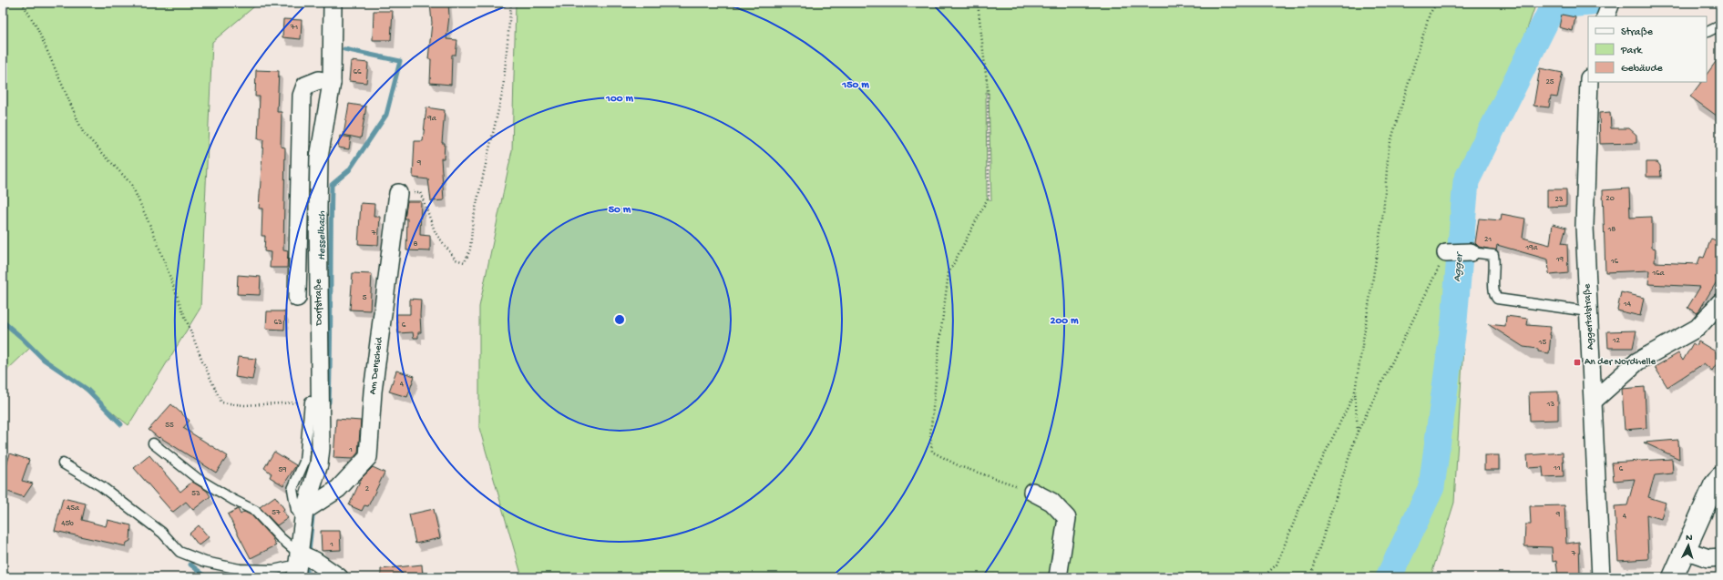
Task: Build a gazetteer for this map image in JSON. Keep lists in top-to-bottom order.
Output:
{
  "streets": {
    "street": ["Dorfstraße", "Aggertalstraße", "Am Denscheid"]
  },
  "crossings": [
    ["Dorfstraße", "Am Denscheid"]
  ],
  "water": ["Hesselbach", "Agger"],
  "places": {
    "transit": ["An der Nordhelle"]
  },
  "house_numbers": [
    "71",
    "66",
    "25",
    "9a",
    "9",
    "20",
    "23",
    "18",
    "7",
    "21",
    "8",
    "19a",
    "19",
    "16",
    "16a",
    "5",
    "14",
    "63",
    "6",
    "12",
    "15",
    "4",
    "13",
    "55",
    "1",
    "11",
    "6",
    "59",
    "2",
    "53",
    "45a",
    "57",
    "9",
    "4",
    "45b",
    "1",
    "7"
  ],
  "legend": ["Straße", "Park", "Gebäude"],
  "north": "top",
  "rings": [
    "150 m",
    "100 m",
    "50 m",
    "200 m"
  ]
}
